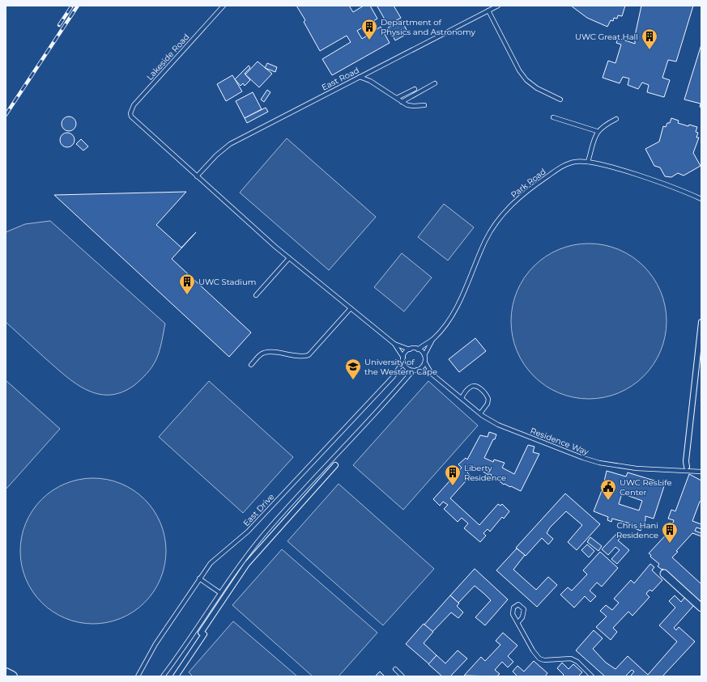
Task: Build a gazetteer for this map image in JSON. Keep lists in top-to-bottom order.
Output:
{
  "streets": {
    "lane": [
      "Lakeside Road",
      "East Road",
      "Park Road",
      "Residence Way",
      "East Drive"
    ]
  },
  "crossings": [
    ["Lakeside Road", "East Road"],
    ["Park Road", "Residence Way"],
    ["Park Road", "East Drive"],
    ["Residence Way", "East Drive"]
  ],
  "places": {
    "building": [
      "Department of Physics and Astronomy",
      "UWC Great Hall",
      "UWC Stadium",
      "Liberty Residence",
      "Chris Hani Residence"
    ],
    "school or university": ["University of the Western Cape"],
    "public building": ["UWC ResLife Center"]
  }
}
